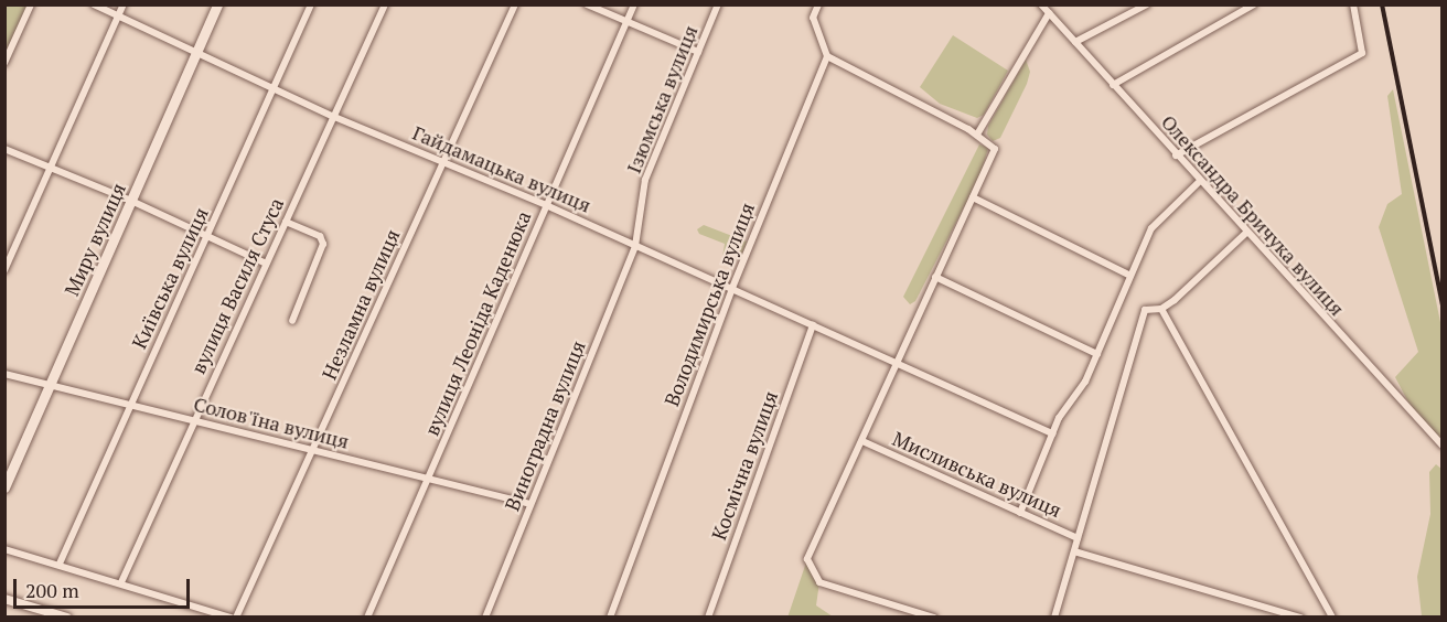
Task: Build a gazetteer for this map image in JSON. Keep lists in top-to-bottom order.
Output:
{
  "streets": {
    "main road": ["Миру вулиця"],
    "street": [
      "Ізюмська вулиця",
      "Гайдамацька вулиця",
      "Олександра Бричука вулиця",
      "Київська вулиця",
      "вулиця Василя Стуса",
      "Незламна вулиця",
      "Володимирська вулиця",
      "вулиця Леоніда Каденюка",
      "Солов'їна вулиця",
      "Виноградна вулиця",
      "Космічна вулиця",
      "Мисливська вулиця"
    ]
  },
  "crossings": [
    ["Ізюмська вулиця", "Гайдамацька вулиця"],
    ["Ізюмська вулиця", "Виноградна вулиця"],
    ["Гайдамацька вулиця", "Миру вулиця"],
    ["Гайдамацька вулиця", "Київська вулиця"],
    ["Гайдамацька вулиця", "вулиця Василя Стуса"],
    ["Гайдамацька вулиця", "Незламна вулиця"],
    ["Гайдамацька вулиця", "Володимирська вулиця"],
    ["Гайдамацька вулиця", "вулиця Леоніда Каденюка"],
    ["Гайдамацька вулиця", "Виноградна вулиця"],
    ["Гайдамацька вулиця", "Космічна вулиця"],
    ["Миру вулиця", "Солов'їна вулиця"],
    ["Київська вулиця", "Солов'їна вулиця"],
    ["вулиця Василя Стуса", "Солов'їна вулиця"],
    ["Незламна вулиця", "Солов'їна вулиця"],
    ["вулиця Леоніда Каденюка", "Солов'їна вулиця"],
    ["Солов'їна вулиця", "Виноградна вулиця"]
  ],
  "scale_bar": "200 m"
}
